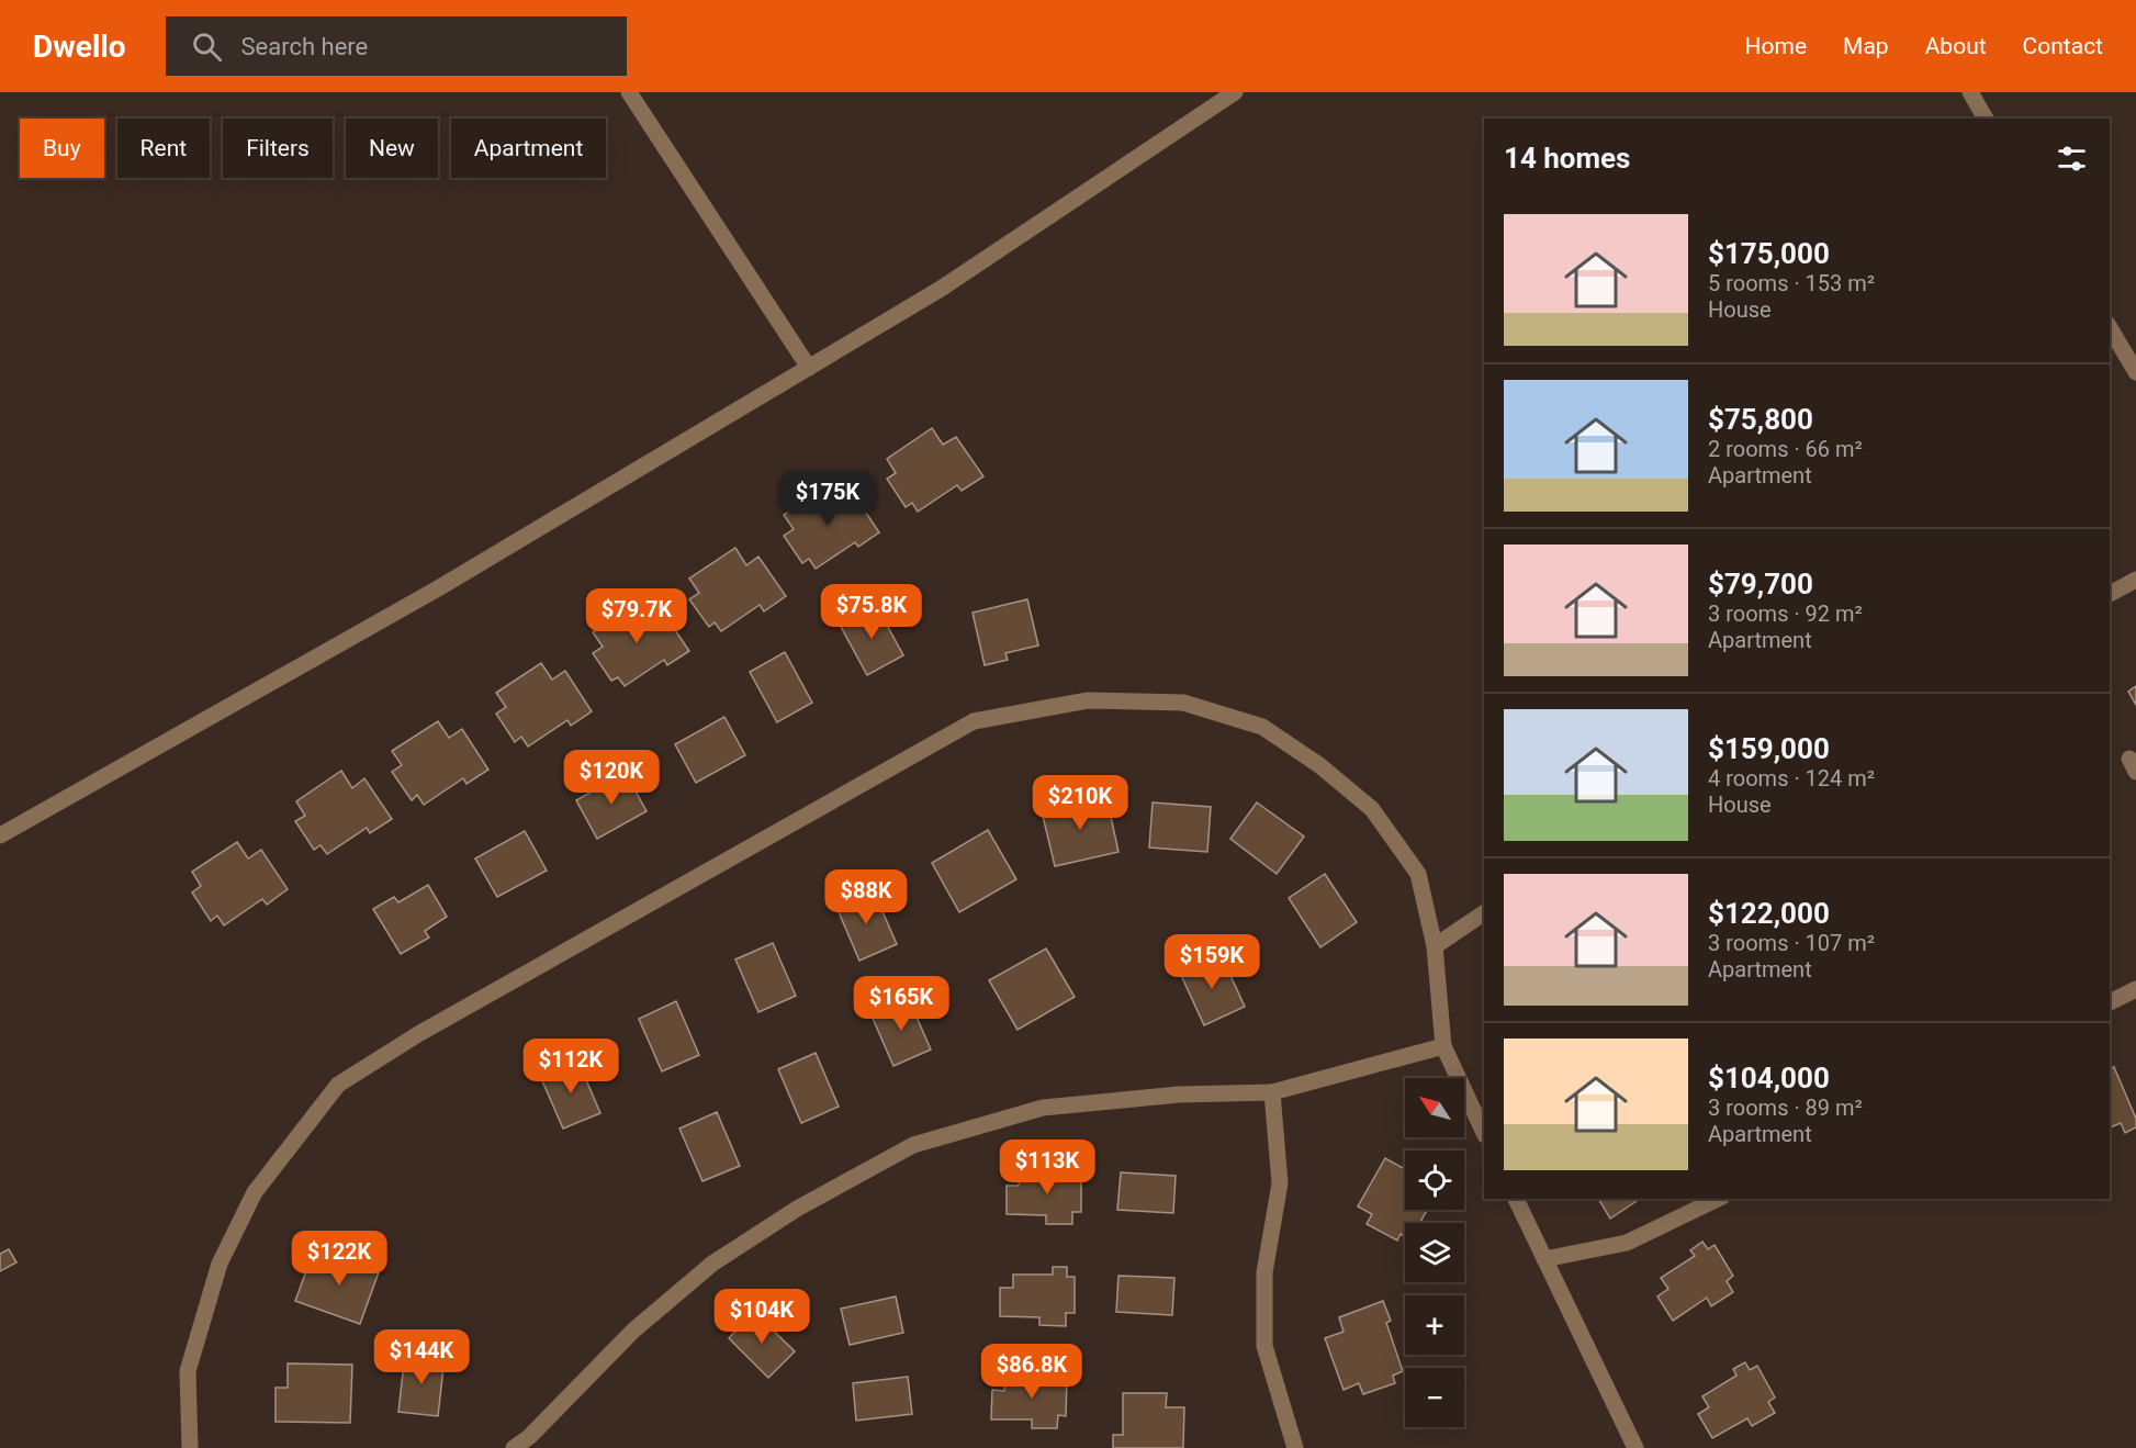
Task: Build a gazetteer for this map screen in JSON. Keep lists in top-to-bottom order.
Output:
{
  "north": "top left",
  "page": {
    "header": "Dwello",
    "search": "Search here",
    "nav": [
      "Home",
      "Map",
      "About",
      "Contact"
    ],
    "chip": [
      "Buy",
      "Rent",
      "Filters",
      "New",
      "Apartment"
    ],
    "heading": "14 homes",
    "list": [
      {
        "name": "$175,000",
        "note": "5 rooms · 153 m² · House"
      },
      {
        "name": "$75,800",
        "note": "2 rooms · 66 m² · Apartment"
      },
      {
        "name": "$79,700",
        "note": "3 rooms · 92 m² · Apartment"
      },
      {
        "name": "$159,000",
        "note": "4 rooms · 124 m² · House"
      },
      {
        "name": "$122,000",
        "note": "3 rooms · 107 m² · Apartment"
      },
      {
        "name": "$104,000",
        "note": "3 rooms · 89 m² · Apartment"
      }
    ],
    "price": [
      "$175K",
      "$75.8K",
      "$79.7K",
      "$120K",
      "$210K",
      "$88K",
      "$159K",
      "$165K",
      "$112K",
      "$113K",
      "$122K",
      "$104K",
      "$144K",
      "$86.8K"
    ],
    "map_buttons": ["+", "−"]
  }
}
